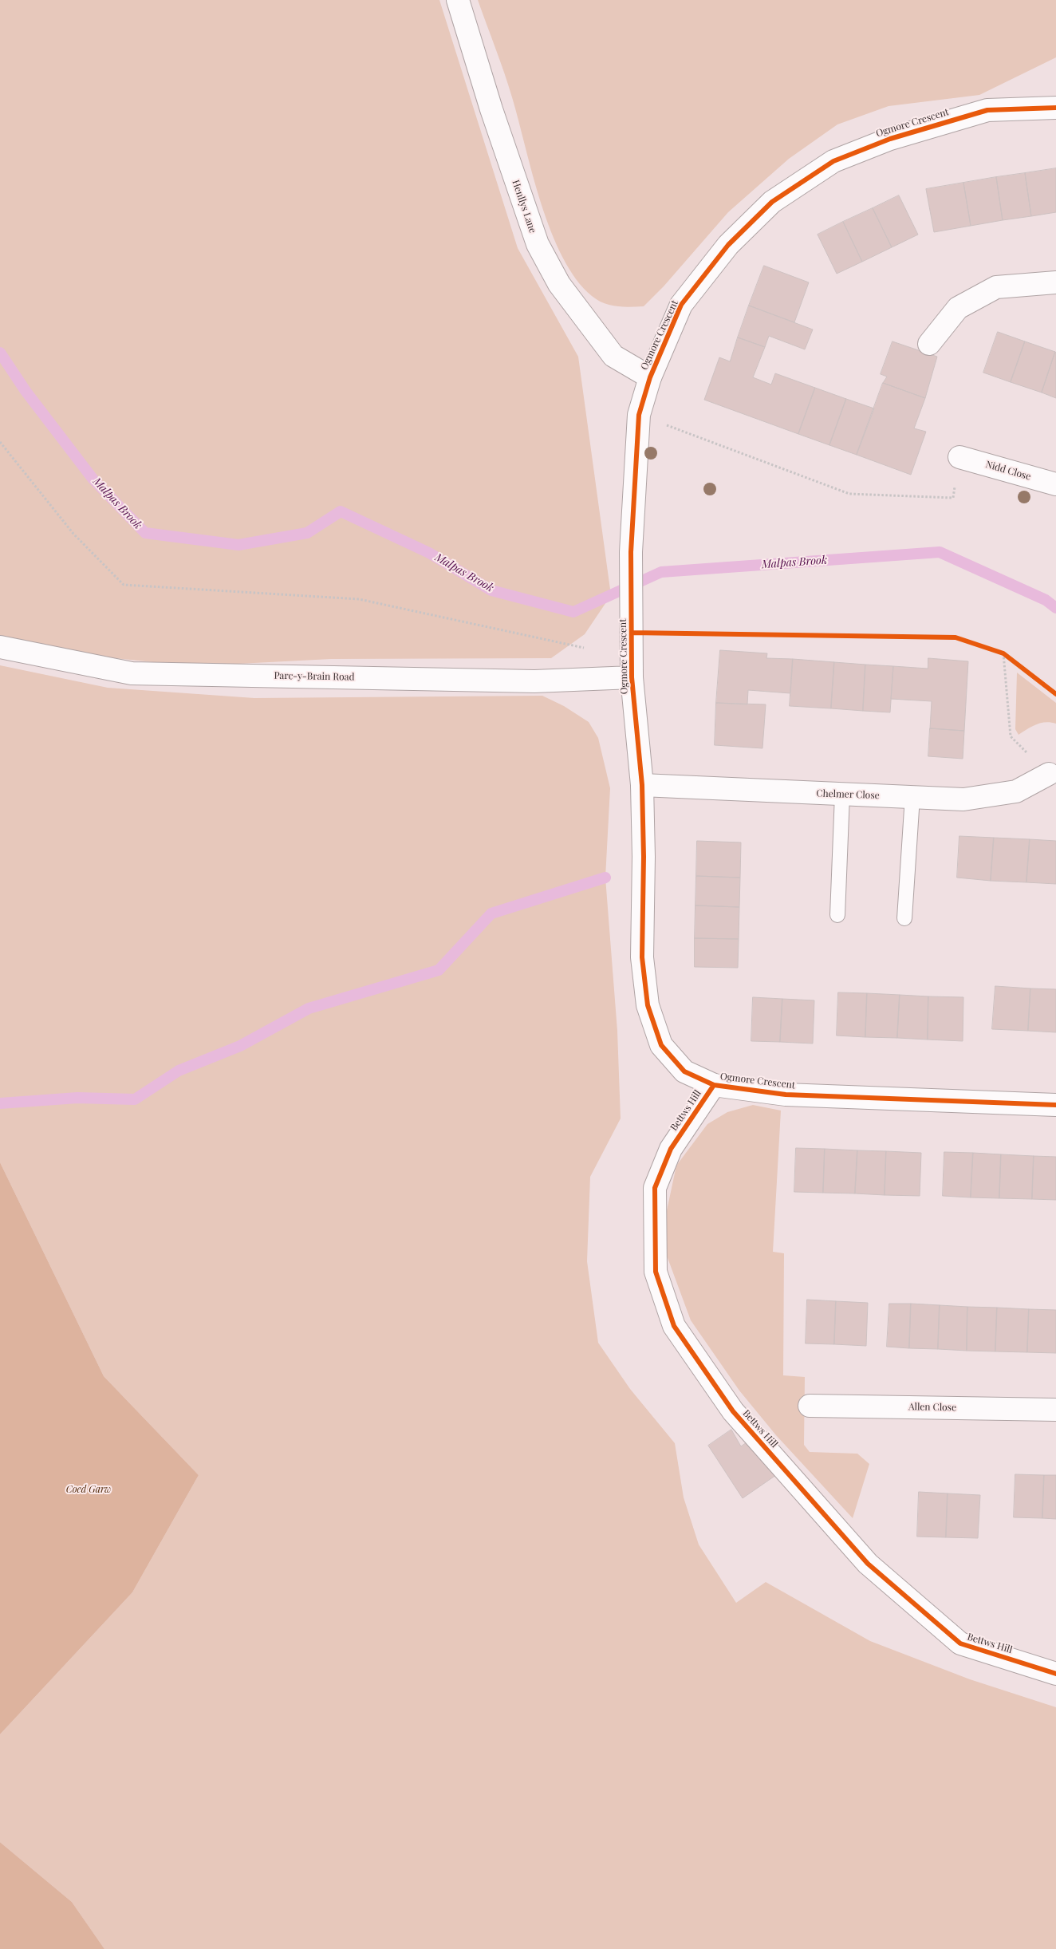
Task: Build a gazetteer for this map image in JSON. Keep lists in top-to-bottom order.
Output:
{
  "streets": {
    "street": [
      "Ogmore Crescent",
      "Henllys Lane",
      "Nidd Close",
      "Parc-y-Brain Road",
      "Chelmer Close",
      "Bettws Hill",
      "Allen Close"
    ]
  },
  "crossings": [
    ["Ogmore Crescent", "Henllys Lane"],
    ["Ogmore Crescent", "Parc-y-Brain Road"],
    ["Ogmore Crescent", "Chelmer Close"],
    ["Ogmore Crescent", "Bettws Hill"]
  ],
  "water": ["Malpas Brook"],
  "parks": ["Coed Garw"]
}
